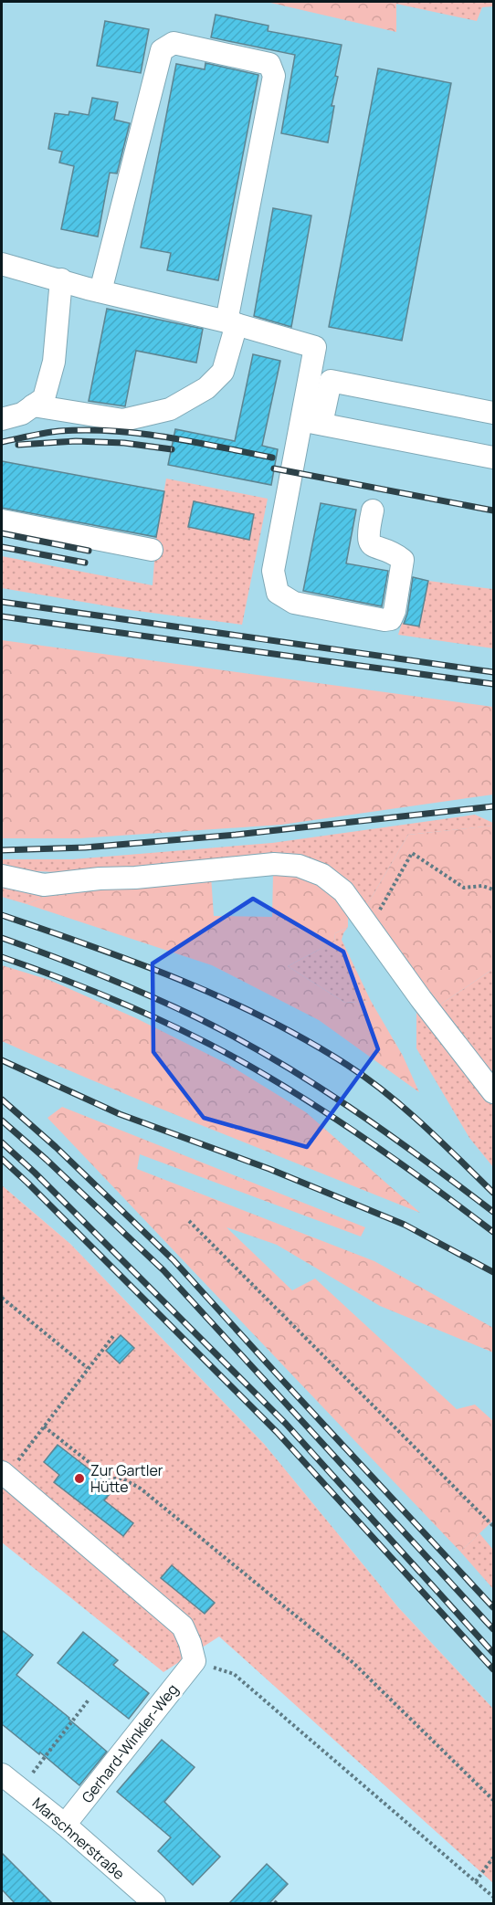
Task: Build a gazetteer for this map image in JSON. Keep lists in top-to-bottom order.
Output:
{
  "streets": {
    "street": ["Gerhard-Winkler-Weg", "Marschnerstraße"]
  },
  "crossings": [
    ["Gerhard-Winkler-Weg", "Marschnerstraße"]
  ],
  "places": ["Zur Gartler Hütte"]
}
